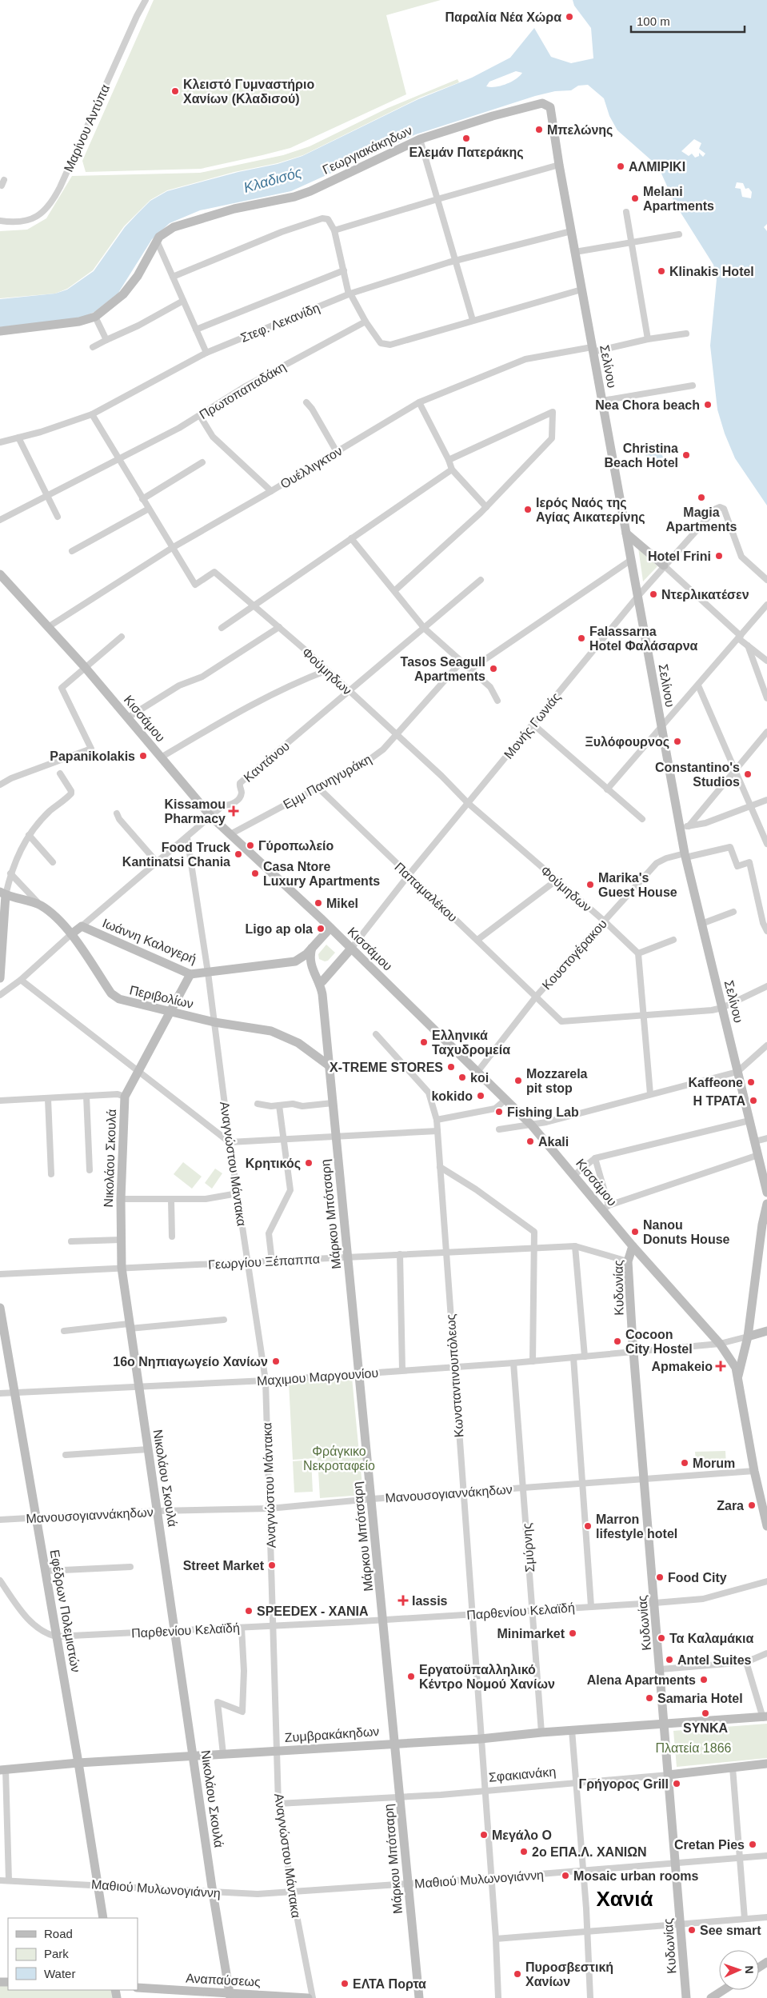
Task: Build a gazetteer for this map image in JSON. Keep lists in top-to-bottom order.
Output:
{
  "streets": {
    "main road": [
      "Γεωργιακάκηδων",
      "Σελίνου",
      "Κισσάμου",
      "Ιωάννη Καλογερή",
      "Περιβολίων",
      "Νικολάου Σκουλά",
      "Μάρκου Μπότσαρη",
      "Κυδωνίας",
      "Εφέδρων Πολεμιστών",
      "Ζυμβρακάκηδων",
      "Σφακιανάκη",
      "Αναπαύσεως"
    ],
    "street": [
      "Μαρίνου Αντύπα",
      "Στεφ. Λεκανίδη",
      "Πρωτοπαπαδάκη",
      "Ουέλλιγκτον",
      "Φούμηδων",
      "Μονής Γωνιάς",
      "Καντάνου",
      "Εμμ Πανηγυράκη",
      "Παπαμαλέκου",
      "Κουστογέρακου",
      "Αναγνώστου Μάντακα",
      "Γεωργίου Ξέπαππα",
      "Κωνσταντινουπόλεως",
      "Μαχιμου Mαργουνίου",
      "Μανουσογιαννάκηδων",
      "Σμύρνης",
      "Παρθενίου Κελαϊδή",
      "Μαθιού Μυλωνογιάννη"
    ]
  },
  "crossings": [
    ["Γεωργιακάκηδων", "Σελίνου"],
    ["Στεφ. Λεκανίδη", "Σελίνου"],
    ["Στεφ. Λεκανίδη", "Φούμηδων"],
    ["Σελίνου", "Ουέλλιγκτον"],
    ["Σελίνου", "Μονής Γωνιάς"],
    ["Σελίνου", "Παπαμαλέκου"],
    ["Σελίνου", "Κουστογέρακου"],
    ["Πρωτοπαπαδάκη", "Φούμηδων"],
    ["Ουέλλιγκτον", "Φούμηδων"],
    ["Ουέλλιγκτον", "Κισσάμου"],
    ["Φούμηδων", "Μονής Γωνιάς"],
    ["Φούμηδων", "Καντάνου"],
    ["Φούμηδων", "Εμμ Πανηγυράκη"],
    ["Φούμηδων", "Κουστογέρακου"],
    ["Κισσάμου", "Μονής Γωνιάς"],
    ["Κισσάμου", "Καντάνου"],
    ["Κισσάμου", "Εμμ Πανηγυράκη"],
    ["Κισσάμου", "Ιωάννη Καλογερή"],
    ["Κισσάμου", "Κουστογέρακου"],
    ["Κισσάμου", "Κυδωνίας"],
    ["Κισσάμου", "Μαχιμου Mαργουνίου"],
    ["Μονής Γωνιάς", "Παπαμαλέκου"],
    ["Καντάνου", "Ιωάννη Καλογερή"],
    ["Καντάνου", "Αναγνώστου Μάντακα"],
    ["Εμμ Πανηγυράκη", "Παπαμαλέκου"],
    ["Παπαμαλέκου", "Κουστογέρακου"],
    ["Ιωάννη Καλογερή", "Περιβολίων"],
    ["Ιωάννη Καλογερή", "Νικολάου Σκουλά"],
    ["Ιωάννη Καλογερή", "Αναγνώστου Μάντακα"],
    ["Περιβολίων", "Νικολάου Σκουλά"],
    ["Περιβολίων", "Αναγνώστου Μάντακα"],
    ["Περιβολίων", "Μάρκου Μπότσαρη"],
    ["Νικολάου Σκουλά", "Γεωργίου Ξέπαππα"],
    ["Νικολάου Σκουλά", "Μαχιμου Mαργουνίου"],
    ["Νικολάου Σκουλά", "Μανουσογιαννάκηδων"],
    ["Νικολάου Σκουλά", "Παρθενίου Κελαϊδή"],
    ["Νικολάου Σκουλά", "Ζυμβρακάκηδων"],
    ["Νικολάου Σκουλά", "Μαθιού Μυλωνογιάννη"],
    ["Νικολάου Σκουλά", "Αναπαύσεως"],
    ["Αναγνώστου Μάντακα", "Γεωργίου Ξέπαππα"],
    ["Αναγνώστου Μάντακα", "Μαχιμου Mαργουνίου"],
    ["Αναγνώστου Μάντακα", "Μανουσογιαννάκηδων"],
    ["Αναγνώστου Μάντακα", "Παρθενίου Κελαϊδή"],
    ["Αναγνώστου Μάντακα", "Ζυμβρακάκηδων"],
    ["Αναγνώστου Μάντακα", "Σφακιανάκη"],
    ["Αναγνώστου Μάντακα", "Μαθιού Μυλωνογιάννη"],
    ["Μάρκου Μπότσαρη", "Γεωργίου Ξέπαππα"],
    ["Μάρκου Μπότσαρη", "Μαχιμου Mαργουνίου"],
    ["Μάρκου Μπότσαρη", "Μανουσογιαννάκηδων"],
    ["Μάρκου Μπότσαρη", "Παρθενίου Κελαϊδή"],
    ["Μάρκου Μπότσαρη", "Ζυμβρακάκηδων"],
    ["Μάρκου Μπότσαρη", "Σφακιανάκη"],
    ["Μάρκου Μπότσαρη", "Μαθιού Μυλωνογιάννη"],
    ["Γεωργίου Ξέπαππα", "Κυδωνίας"],
    ["Γεωργίου Ξέπαππα", "Κωνσταντινουπόλεως"],
    ["Κυδωνίας", "Μαχιμου Mαργουνίου"],
    ["Κυδωνίας", "Μανουσογιαννάκηδων"],
    ["Κυδωνίας", "Παρθενίου Κελαϊδή"],
    ["Κυδωνίας", "Ζυμβρακάκηδων"],
    ["Κυδωνίας", "Σφακιανάκη"],
    ["Κυδωνίας", "Μαθιού Μυλωνογιάννη"],
    ["Κωνσταντινουπόλεως", "Μαχιμου Mαργουνίου"],
    ["Κωνσταντινουπόλεως", "Μανουσογιαννάκηδων"],
    ["Κωνσταντινουπόλεως", "Παρθενίου Κελαϊδή"],
    ["Κωνσταντινουπόλεως", "Ζυμβρακάκηδων"],
    ["Κωνσταντινουπόλεως", "Σφακιανάκη"],
    ["Κωνσταντινουπόλεως", "Μαθιού Μυλωνογιάννη"],
    ["Μαχιμου Mαργουνίου", "Σμύρνης"],
    ["Μαχιμου Mαργουνίου", "Εφέδρων Πολεμιστών"],
    ["Μανουσογιαννάκηδων", "Σμύρνης"],
    ["Μανουσογιαννάκηδων", "Εφέδρων Πολεμιστών"],
    ["Σμύρνης", "Παρθενίου Κελαϊδή"],
    ["Σμύρνης", "Ζυμβρακάκηδων"],
    ["Εφέδρων Πολεμιστών", "Παρθενίου Κελαϊδή"],
    ["Εφέδρων Πολεμιστών", "Ζυμβρακάκηδων"],
    ["Εφέδρων Πολεμιστών", "Μαθιού Μυλωνογιάννη"]
  ],
  "districts": ["Χανιά"],
  "water": ["Κλαδισός"],
  "parks": ["Φράγκικο Νεκροταφείο", "Πλατεία 1866"],
  "places": {
    "other": [
      "Παραλία Νέα Χώρα",
      "Κλειστό Γυμναστήριο Χανίων (Κλαδισού)",
      "Μπελώνης",
      "Ελεμάν Πατεράκης",
      "ΑΛΜΙΡΙΚΙ",
      "Melani Apartments",
      "Klinakis Hotel",
      "Nea Chora beach",
      "Christina Beach Hotel",
      "Magia Apartments",
      "Ιερός Ναός της Αγίας Αικατερίνης",
      "Hotel Frini",
      "Ντερλικατέσεν",
      "Falassarna Hotel Φαλάσαρνα",
      "Tasos Seagull Apartments",
      "Ξυλόφουρνος",
      "Papanikolakis",
      "Constantino's Studios",
      "Γύροπωλείο",
      "Food Truck Kantinatsi Chania",
      "Casa Ntore Luxury Apartments",
      "Marika's Guest House",
      "Mikel",
      "Ligo ap ola",
      "Ελληνικά Ταχυδρομεία",
      "X-TREME STORES",
      "koi",
      "Mozzarela pit stop",
      "Kaffeone",
      "kokido",
      "Η ΤΡΑΤΑ",
      "Fishing Lab",
      "Akali",
      "Κρητικός",
      "Nanou Donuts House",
      "Cocoon City Hostel",
      "16ο Νηπιαγωγείο Χανίων",
      "Morum",
      "Zara",
      "Marron lifestyle hotel",
      "Street Market",
      "Food City",
      "SPEEDEX - ΧΑΝΙΑ",
      "Minimarket",
      "Τα Καλαμάκια",
      "Antel Suites",
      "Εργατοϋπαλληλικό Κέντρο Νομού Χανίων",
      "Alena Apartments",
      "Samaria Hotel",
      "SYNKA",
      "Γρήγορος Grill",
      "Μεγάλο Ο",
      "Cretan Pies",
      "2ο ΕΠΑ.Λ. ΧΑΝΙΩΝ",
      "Mosaic urban rooms",
      "See smart",
      "Πυροσβεστική Χανίων",
      "ΕΛΤΑ Πορτα"
    ],
    "health": ["Kissamou Pharmacy", "Apmakeio", "Iassis"]
  },
  "legend": ["Road", "Park", "Water"],
  "scale_bar": "100 m",
  "north": "right"
}
